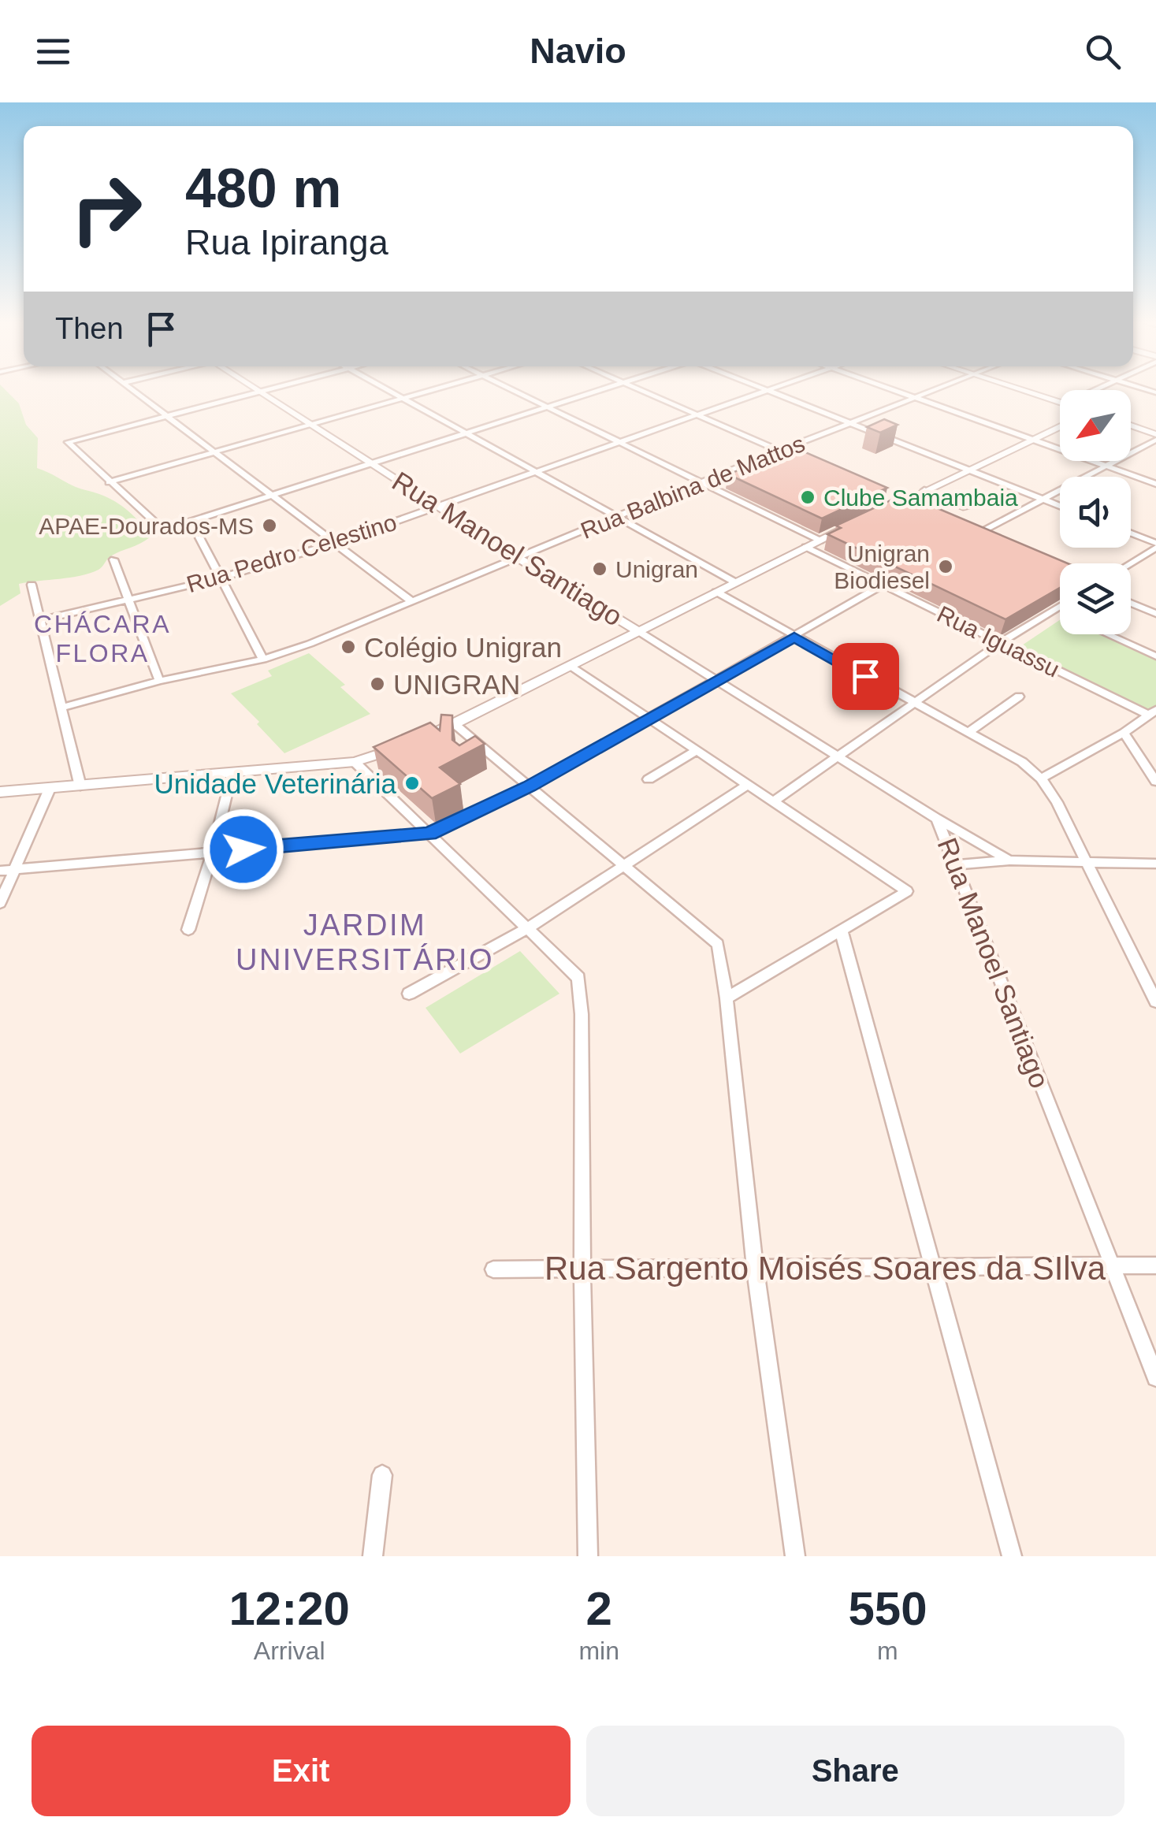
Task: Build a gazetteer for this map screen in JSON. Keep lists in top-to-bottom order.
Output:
{
  "streets": {
    "street": [
      "Rua Balbina de Mattos",
      "Rua Manoel Santiago",
      "Rua Pedro Celestino",
      "Rua Iguassu",
      "Rua Sargento Moisés Soares da SIlva"
    ]
  },
  "crossings": [
    ["Rua Balbina de Mattos", "Rua Manoel Santiago"],
    ["Rua Manoel Santiago", "Rua Pedro Celestino"],
    ["Rua Manoel Santiago", "Rua Sargento Moisés Soares da SIlva"]
  ],
  "districts": ["CHÁCARA FLORA", "JARDIM UNIVERSITÁRIO"],
  "places": [
    "Clube Samambaia",
    "APAE-Dourados-MS",
    "Unigran Biodiesel",
    "Unigran",
    "Colégio Unigran",
    "UNIGRAN",
    "Unidade Veterinária"
  ],
  "north": "bottom left",
  "page": {
    "header": "Navio",
    "turn": ["480 m", "Rua Ipiranga"],
    "then": "Then",
    "eta": [
      "12:20",
      "Arrival",
      "2",
      "min",
      "550",
      "m"
    ],
    "buttons": ["Exit", "Share"]
  }
}
